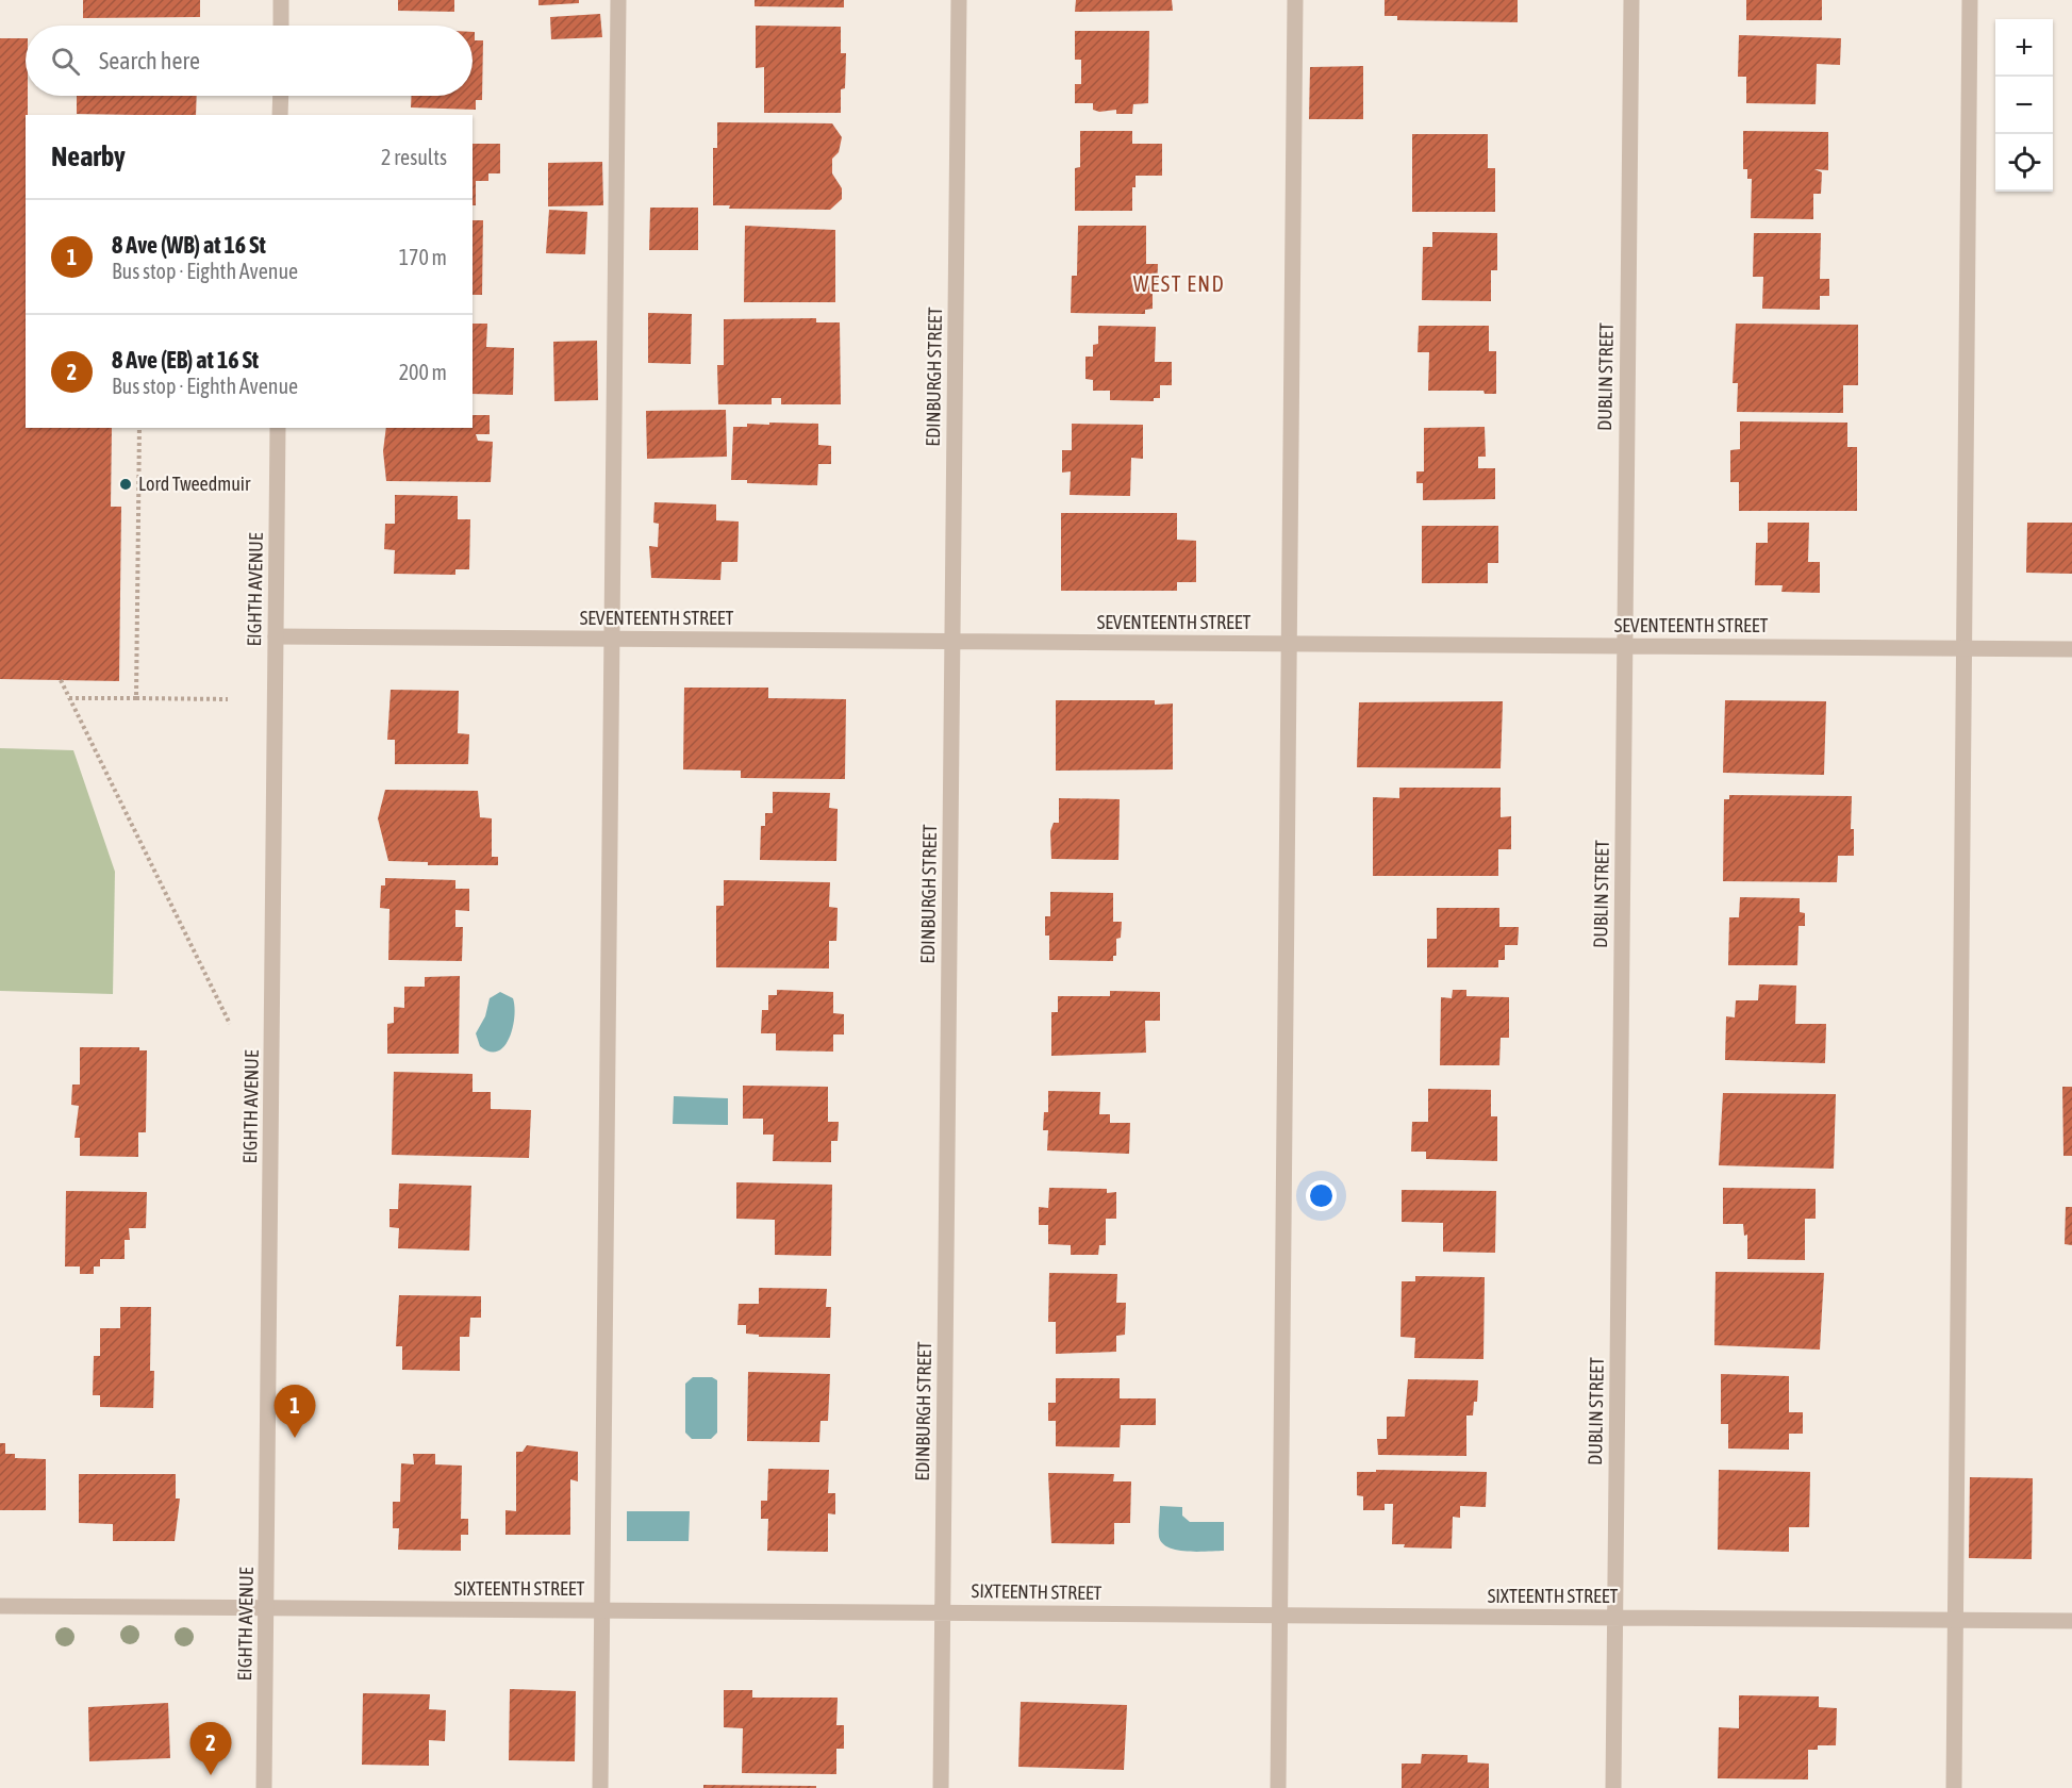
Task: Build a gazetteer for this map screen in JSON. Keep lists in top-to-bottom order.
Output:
{
  "streets": {
    "street": [
      "EDINBURGH STREET",
      "DUBLIN STREET",
      "EIGHTH AVENUE",
      "SEVENTEENTH STREET",
      "SIXTEENTH STREET"
    ]
  },
  "crossings": [
    ["EDINBURGH STREET", "SEVENTEENTH STREET"],
    ["EDINBURGH STREET", "SIXTEENTH STREET"],
    ["DUBLIN STREET", "SEVENTEENTH STREET"],
    ["DUBLIN STREET", "SIXTEENTH STREET"],
    ["EIGHTH AVENUE", "SEVENTEENTH STREET"],
    ["EIGHTH AVENUE", "SIXTEENTH STREET"]
  ],
  "districts": ["WEST END"],
  "places": ["Lord Tweedmuir"],
  "page": {
    "map_buttons": ["+", "−"],
    "search": "Search here",
    "heading": ["Nearby", "2 results"],
    "list": [
      {
        "mark": "1",
        "name": "8 Ave (WB) at 16 St",
        "note": "Bus stop · Eighth Avenue",
        "value": "170 m"
      },
      {
        "mark": "2",
        "name": "8 Ave (EB) at 16 St",
        "note": "Bus stop · Eighth Avenue",
        "value": "200 m"
      }
    ],
    "pins": ["1", "2"]
  }
}
